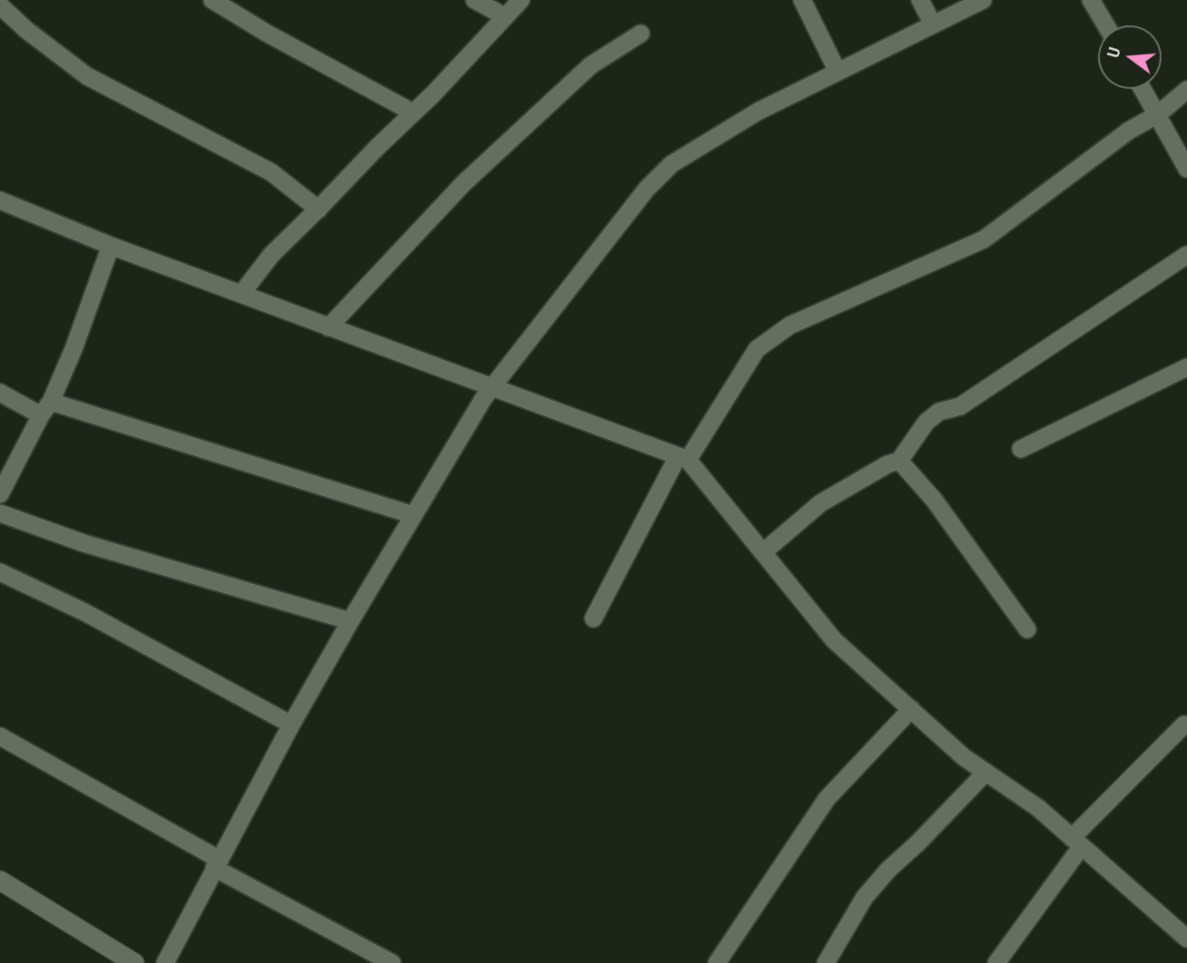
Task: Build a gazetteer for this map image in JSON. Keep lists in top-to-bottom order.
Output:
{
  "north": "left"
}
